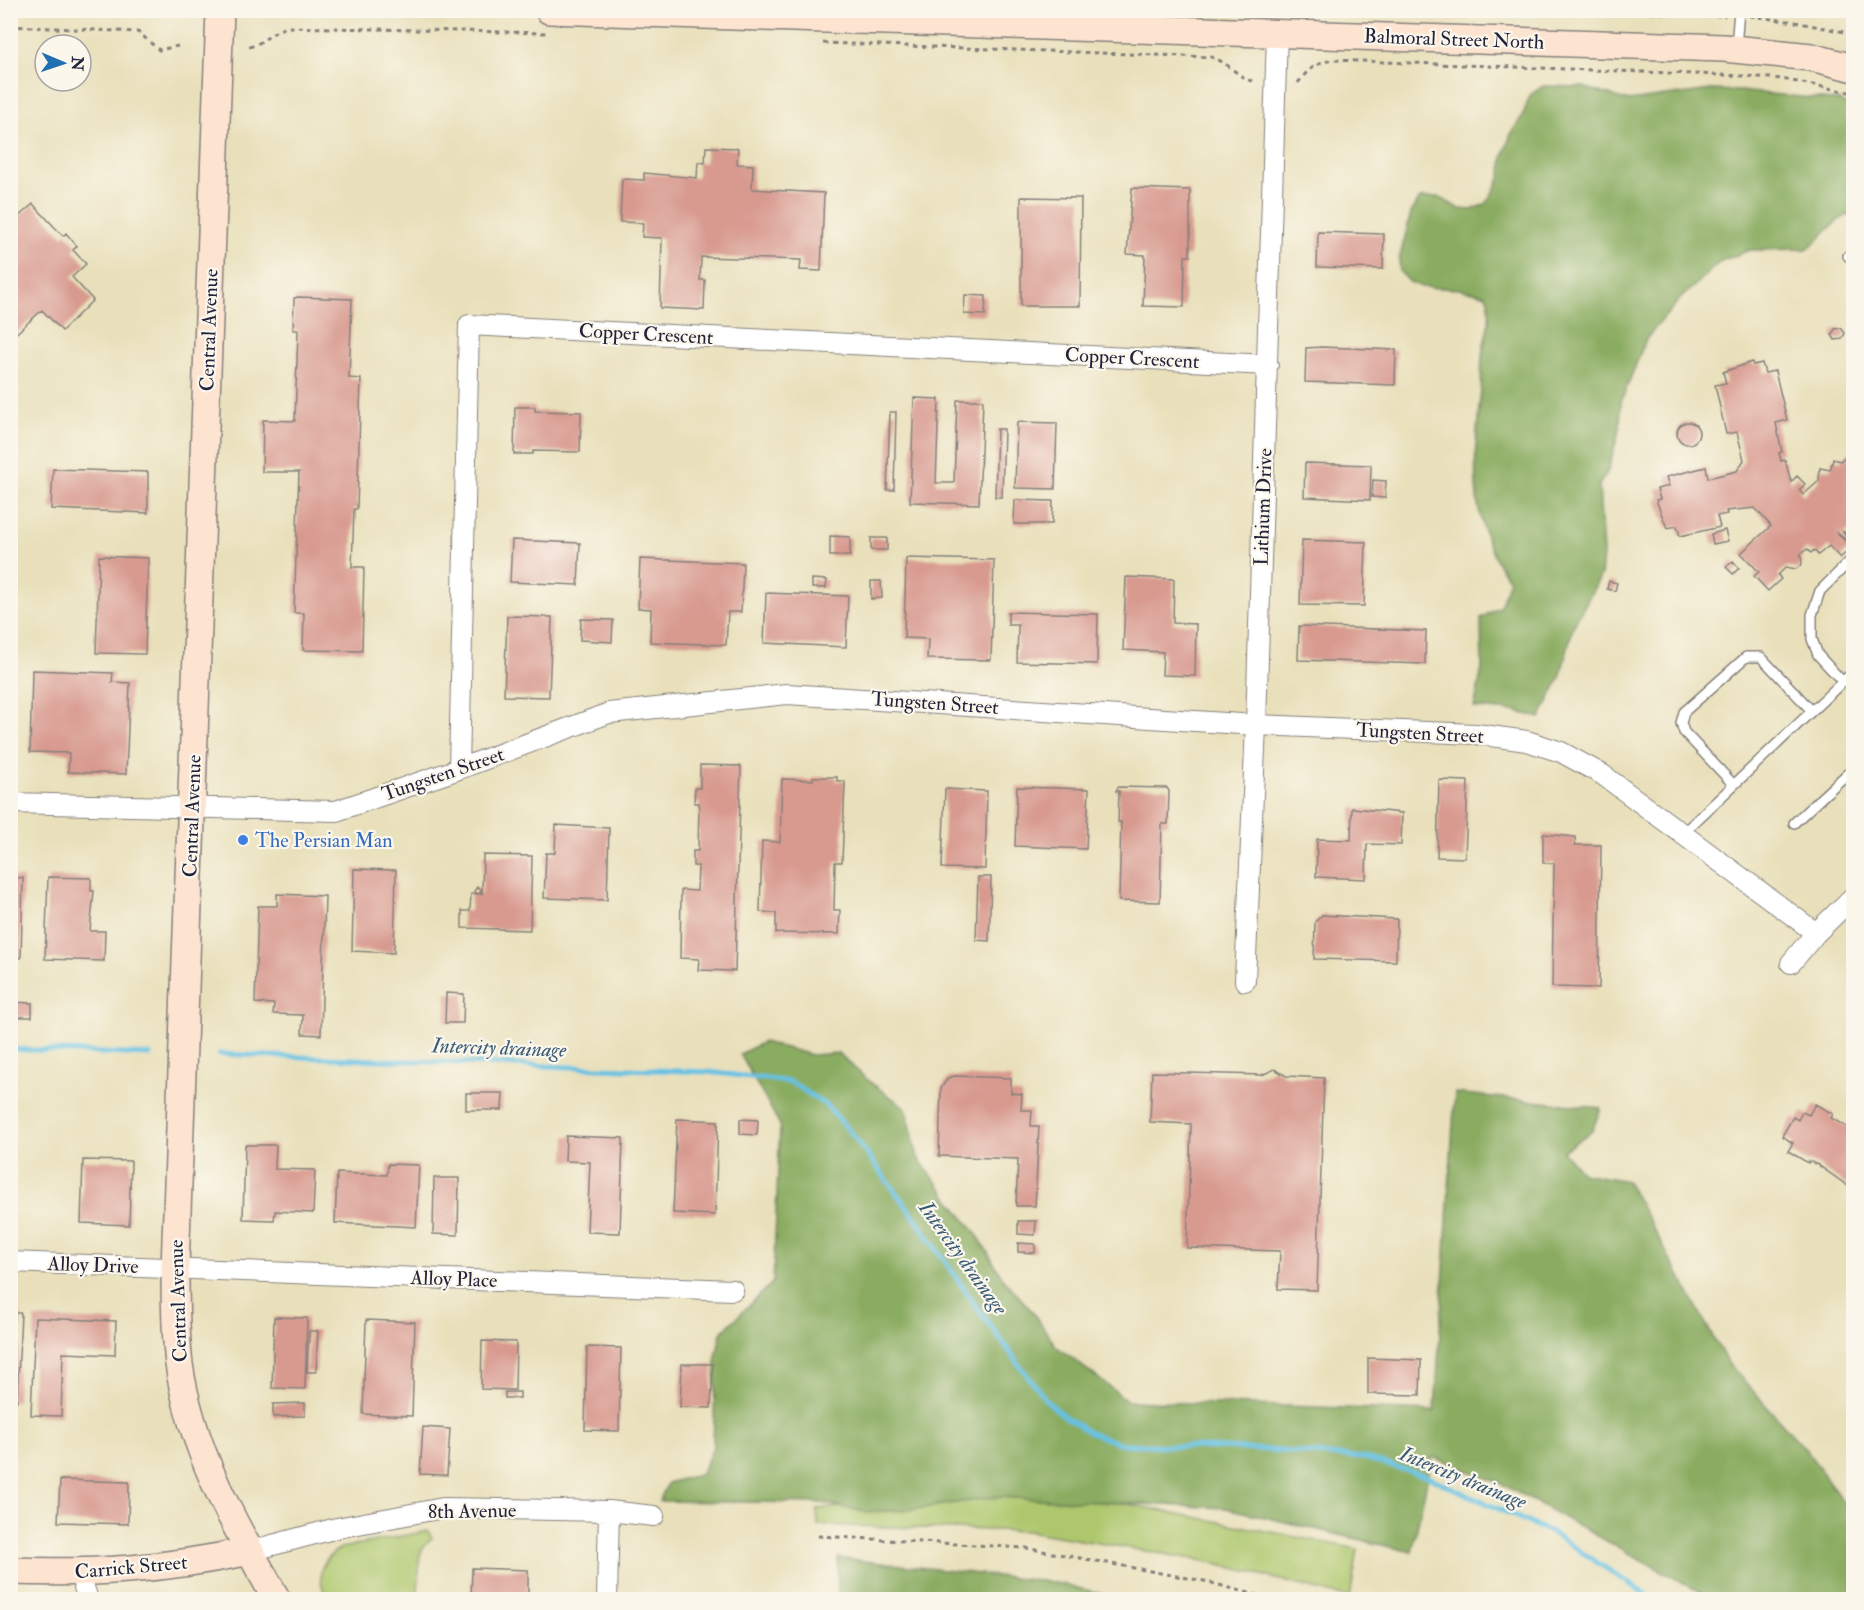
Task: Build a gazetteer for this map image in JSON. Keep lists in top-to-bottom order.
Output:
{
  "streets": {
    "main road": ["Balmoral Street North", "Central Avenue", "Carrick Street"],
    "street": [
      "Copper Crescent",
      "Lithium Drive",
      "Tungsten Street",
      "Alloy Drive",
      "Alloy Place",
      "8th Avenue"
    ]
  },
  "crossings": [
    ["Balmoral Street North", "Lithium Drive"],
    ["Central Avenue", "Tungsten Street"],
    ["Central Avenue", "Alloy Drive"],
    ["Central Avenue", "Alloy Place"],
    ["Central Avenue", "8th Avenue"],
    ["Central Avenue", "Carrick Street"],
    ["Copper Crescent", "Lithium Drive"],
    ["Copper Crescent", "Tungsten Street"],
    ["Lithium Drive", "Tungsten Street"],
    ["Alloy Drive", "Alloy Place"],
    ["8th Avenue", "Carrick Street"]
  ],
  "water": ["Intercity drainage"],
  "places": ["The Persian Man"],
  "north": "right"
}
